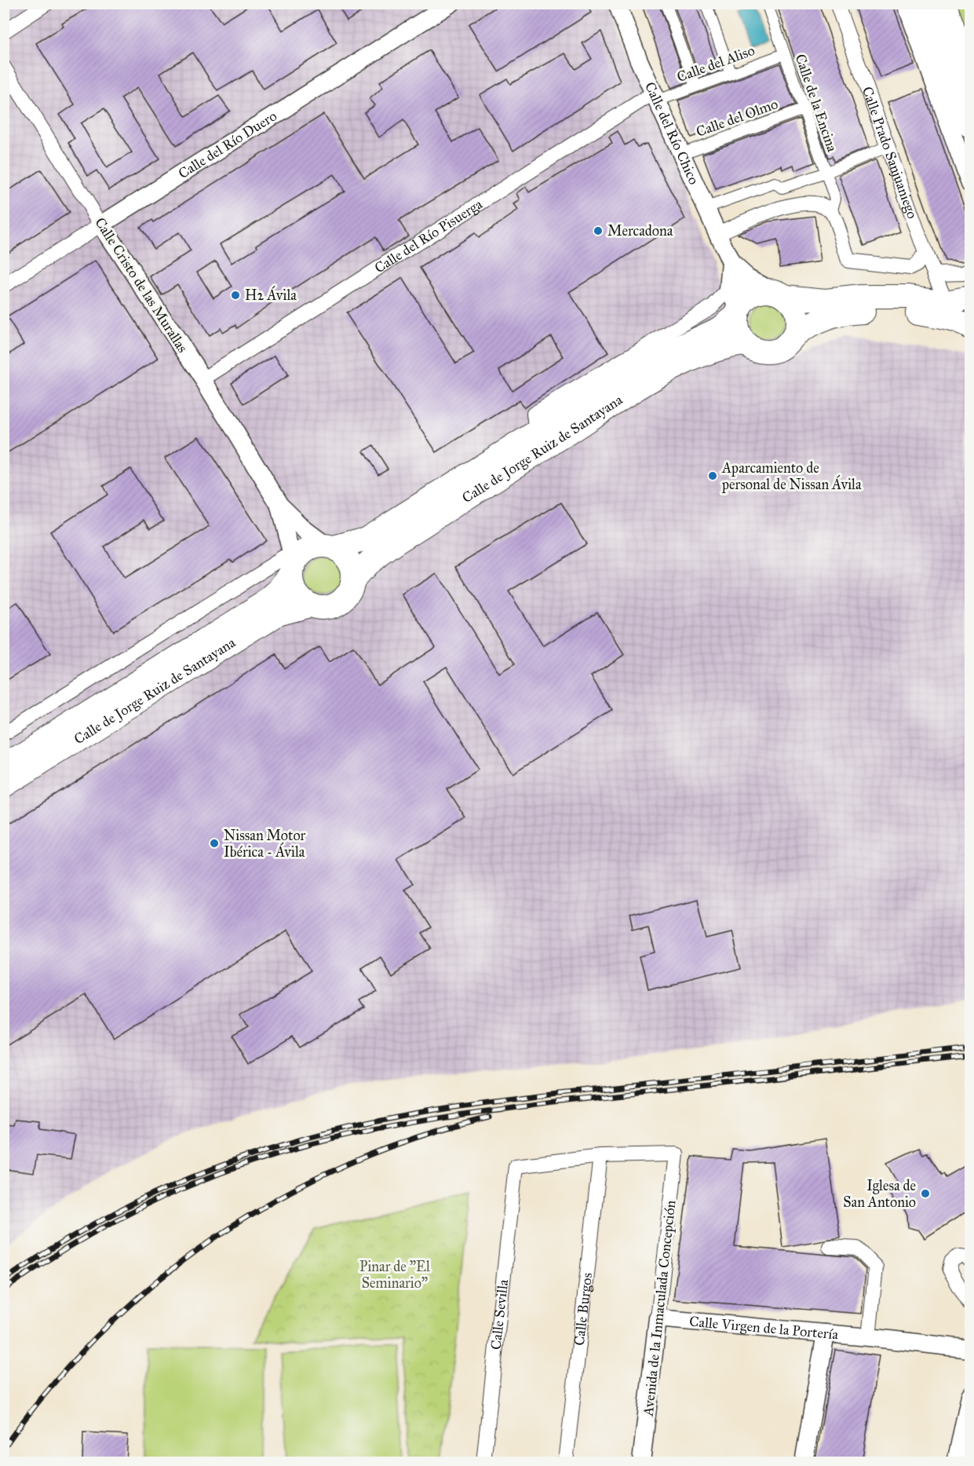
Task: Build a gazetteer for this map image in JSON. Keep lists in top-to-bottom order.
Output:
{
  "streets": {
    "highway": ["Calle de Jorge Ruiz de Santayana"],
    "street": [
      "Calle del Aliso",
      "Calle de la Encina",
      "Calle del Olmo",
      "Calle del Río Chico",
      "Calle del Río Duero",
      "Calle Prado Sanjuaniego",
      "Calle del Río Pisuerga",
      "Calle Cristo de las Murallas",
      "Avenida de la Inmaculada Concepción",
      "Calle Burgos",
      "Calle Sevilla",
      "Calle Virgen de la Portería"
    ]
  },
  "crossings": [
    ["Calle del Aliso", "Calle de la Encina"],
    ["Calle del Aliso", "Calle del Río Chico"],
    ["Calle del Aliso", "Calle del Río Pisuerga"],
    ["Calle de la Encina", "Calle del Olmo"],
    ["Calle del Olmo", "Calle del Río Chico"],
    ["Calle del Río Chico", "Calle del Río Pisuerga"],
    ["Calle del Río Chico", "Calle de Jorge Ruiz de Santayana"],
    ["Calle del Río Duero", "Calle Cristo de las Murallas"],
    ["Calle Prado Sanjuaniego", "Calle de Jorge Ruiz de Santayana"],
    ["Calle del Río Pisuerga", "Calle Cristo de las Murallas"],
    ["Calle Cristo de las Murallas", "Calle de Jorge Ruiz de Santayana"],
    ["Avenida de la Inmaculada Concepción", "Calle Burgos"],
    ["Avenida de la Inmaculada Concepción", "Calle Sevilla"],
    ["Avenida de la Inmaculada Concepción", "Calle Virgen de la Portería"],
    ["Calle Burgos", "Calle Sevilla"]
  ],
  "parks": ["Pinar de \"El Seminario\""],
  "places": [
    "Mercadona",
    "H2 Ávila",
    "Aparcamiento de personal de Nissan Ávila",
    "Nissan Motor Ibérica - Ávila",
    "Iglesa de San Antonio"
  ]
}
